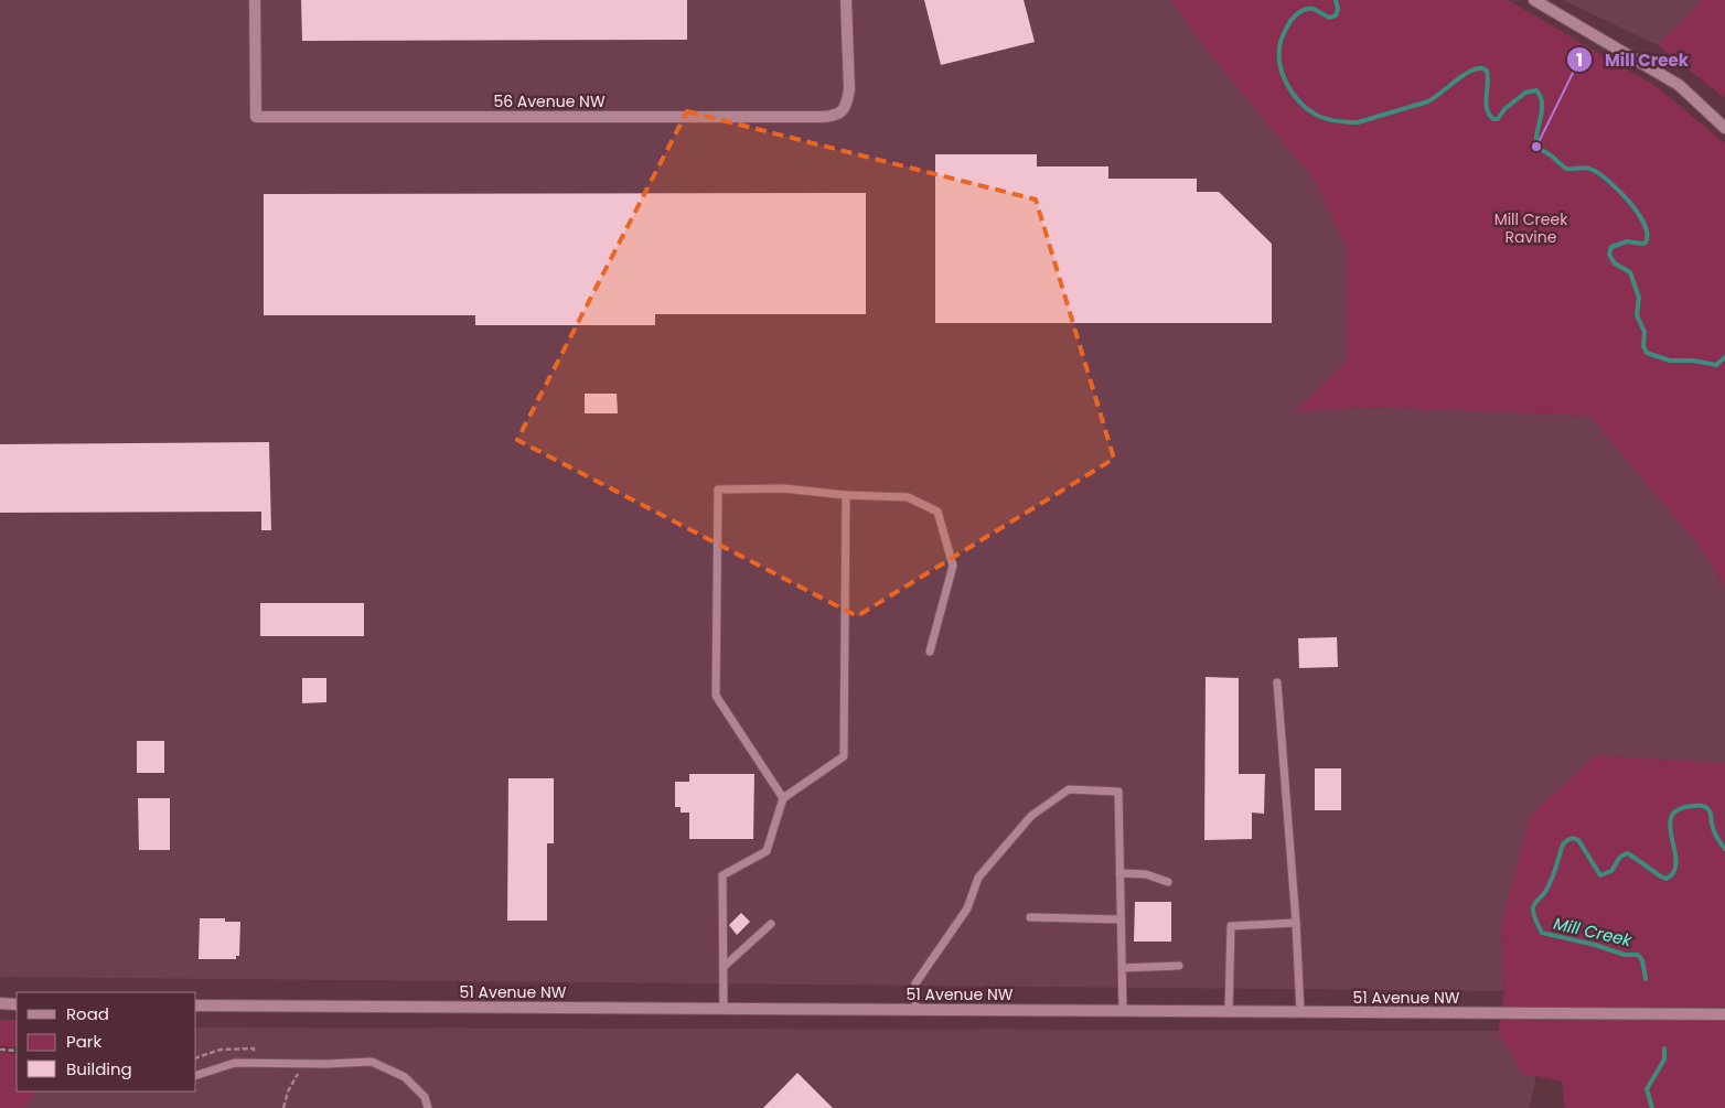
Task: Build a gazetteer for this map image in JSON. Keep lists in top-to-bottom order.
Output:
{
  "streets": {
    "street": ["56 Avenue NW", "51 Avenue NW"]
  },
  "water": ["Mill Creek"],
  "parks": ["Mill Creek Ravine"],
  "places": ["Mill Creek"],
  "legend": ["Road", "Park", "Building"]
}
